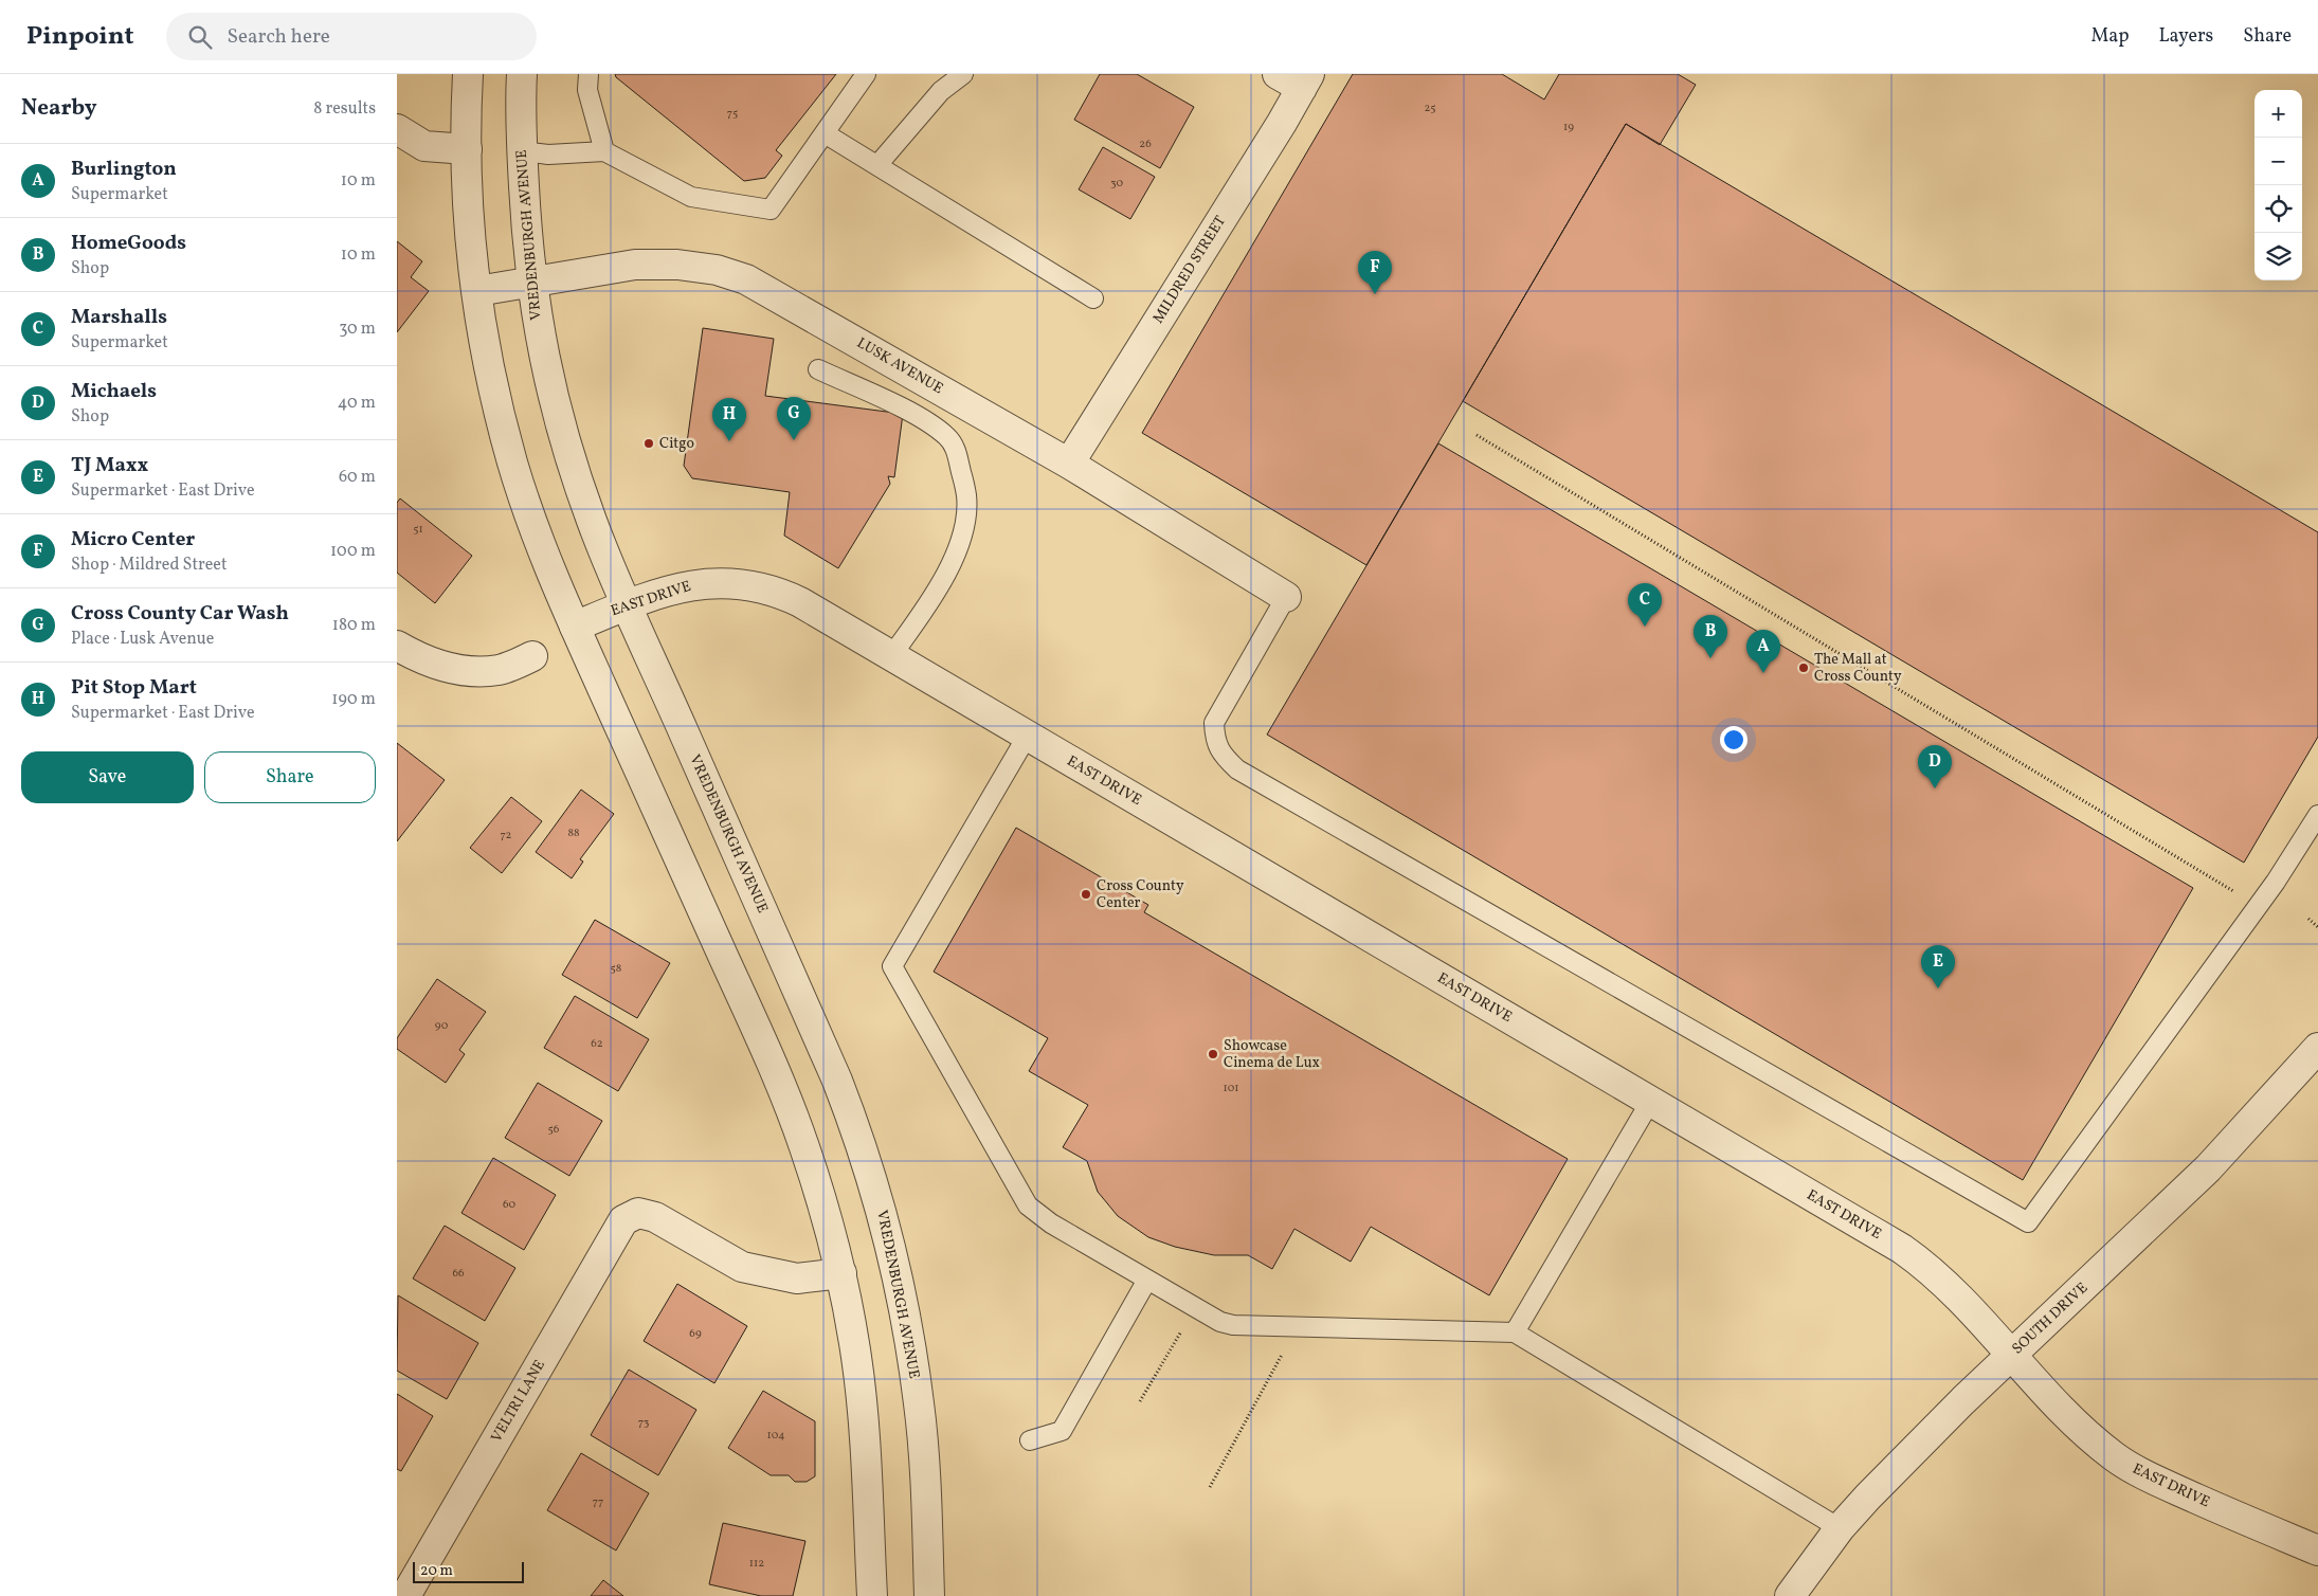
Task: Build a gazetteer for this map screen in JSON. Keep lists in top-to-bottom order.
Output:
{
  "streets": {
    "street": [
      "VREDENBURGH AVENUE",
      "MILDRED STREET",
      "LUSK AVENUE",
      "EAST DRIVE",
      "SOUTH DRIVE",
      "VELTRI LANE"
    ]
  },
  "crossings": [
    ["VREDENBURGH AVENUE", "LUSK AVENUE"],
    ["VREDENBURGH AVENUE", "EAST DRIVE"],
    ["MILDRED STREET", "LUSK AVENUE"],
    ["EAST DRIVE", "SOUTH DRIVE"]
  ],
  "places": [
    "Citgo",
    "The Mall at Cross County",
    "Cross County Center",
    "Showcase Cinema de Lux"
  ],
  "house_numbers": [
    "25",
    "75",
    "19",
    "26",
    "30",
    "51",
    "88",
    "72",
    "58",
    "90",
    "62",
    "101",
    "56",
    "60",
    "66",
    "69",
    "73",
    "104",
    "77",
    "112"
  ],
  "scale_bar": "20 m",
  "page": {
    "header": "Pinpoint",
    "search": "Search here",
    "nav": ["Map", "Layers", "Share"],
    "heading": ["Nearby", "8 results"],
    "map_buttons": ["+", "−"],
    "list": [
      {
        "mark": "A",
        "name": "Burlington",
        "note": "Supermarket",
        "value": "10 m"
      },
      {
        "mark": "B",
        "name": "HomeGoods",
        "note": "Shop",
        "value": "10 m"
      },
      {
        "mark": "C",
        "name": "Marshalls",
        "note": "Supermarket",
        "value": "30 m"
      },
      {
        "mark": "D",
        "name": "Michaels",
        "note": "Shop",
        "value": "40 m"
      },
      {
        "mark": "E",
        "name": "TJ Maxx",
        "note": "Supermarket · East Drive",
        "value": "60 m"
      },
      {
        "mark": "F",
        "name": "Micro Center",
        "note": "Shop · Mildred Street",
        "value": "100 m"
      },
      {
        "mark": "G",
        "name": "Cross County Car Wash",
        "note": "Place · Lusk Avenue",
        "value": "180 m"
      },
      {
        "mark": "H",
        "name": "Pit Stop Mart",
        "note": "Supermarket · East Drive",
        "value": "190 m"
      }
    ],
    "pins": [
      "F",
      "G",
      "H",
      "C",
      "B",
      "A",
      "D",
      "E"
    ],
    "buttons": ["Save", "Share"],
    "scale": "20 m"
  }
}
